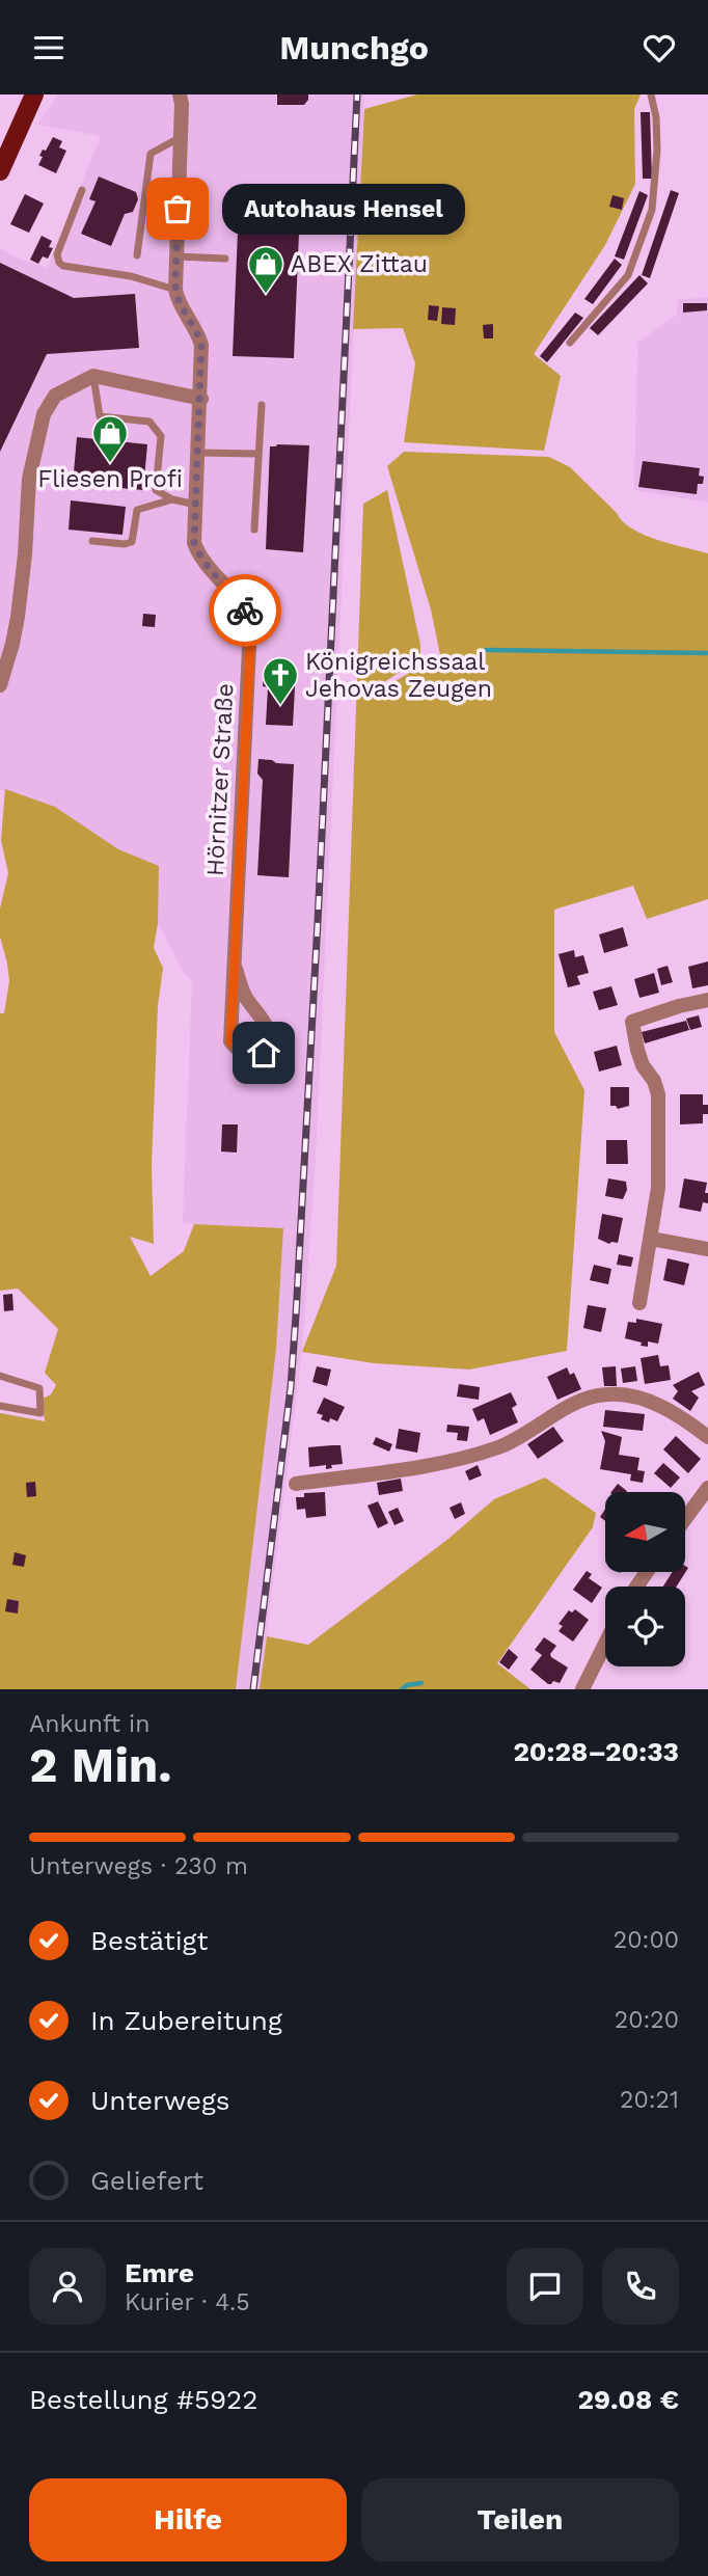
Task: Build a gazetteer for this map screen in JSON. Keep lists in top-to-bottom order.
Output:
{
  "streets": {
    "street": ["Hörnitzer Straße"]
  },
  "places": {
    "other": ["Autohaus Hensel"],
    "shop": ["ABEX Zittau", "Fliesen Profi"],
    "church": ["Königreichssaal Jehovas Zeugen"]
  },
  "north": "left",
  "page": {
    "header": "Munchgo",
    "bubble": "Autohaus Hensel",
    "heading": ["2 Min.", "Ankunft in", "20:28–20:33"],
    "panel": [
      "Emre",
      "Kurier · 4.5",
      "Bestellung #5922",
      "29.08 €"
    ],
    "bar": "Unterwegs · 230 m",
    "list": [
      ["Bestätigt", "20:00"],
      ["In Zubereitung", "20:20"],
      ["Unterwegs", "20:21"],
      "Geliefert"
    ],
    "buttons": ["Hilfe", "Teilen"]
  }
}
